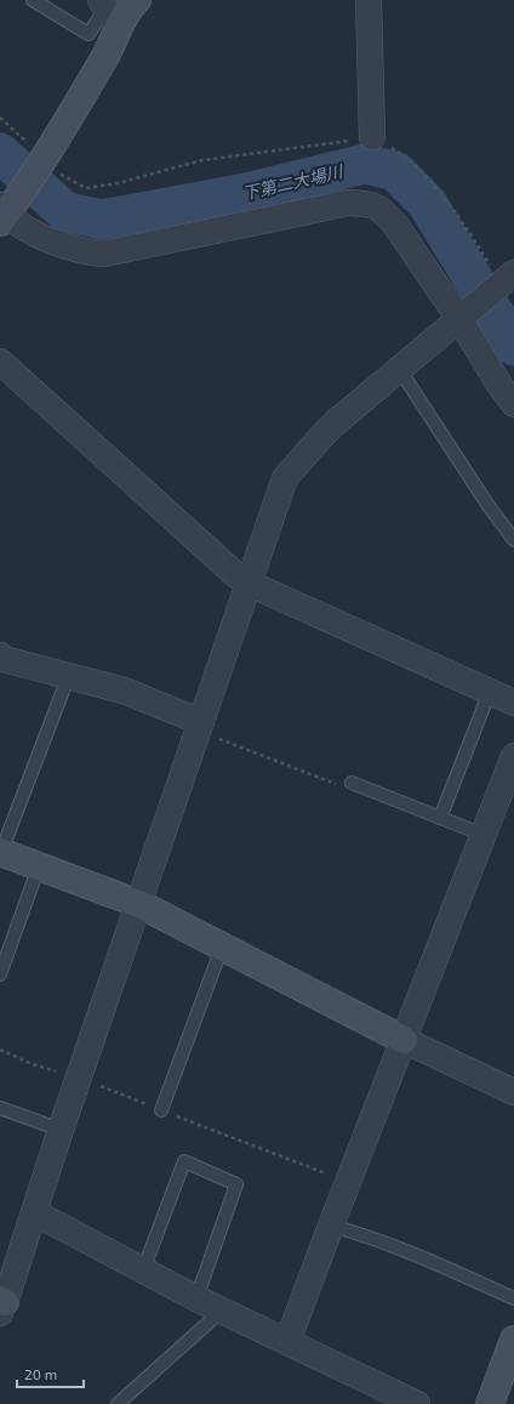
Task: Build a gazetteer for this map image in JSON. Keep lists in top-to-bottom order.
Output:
{
  "water": ["下第二大場川"],
  "scale_bar": "20 m"
}
